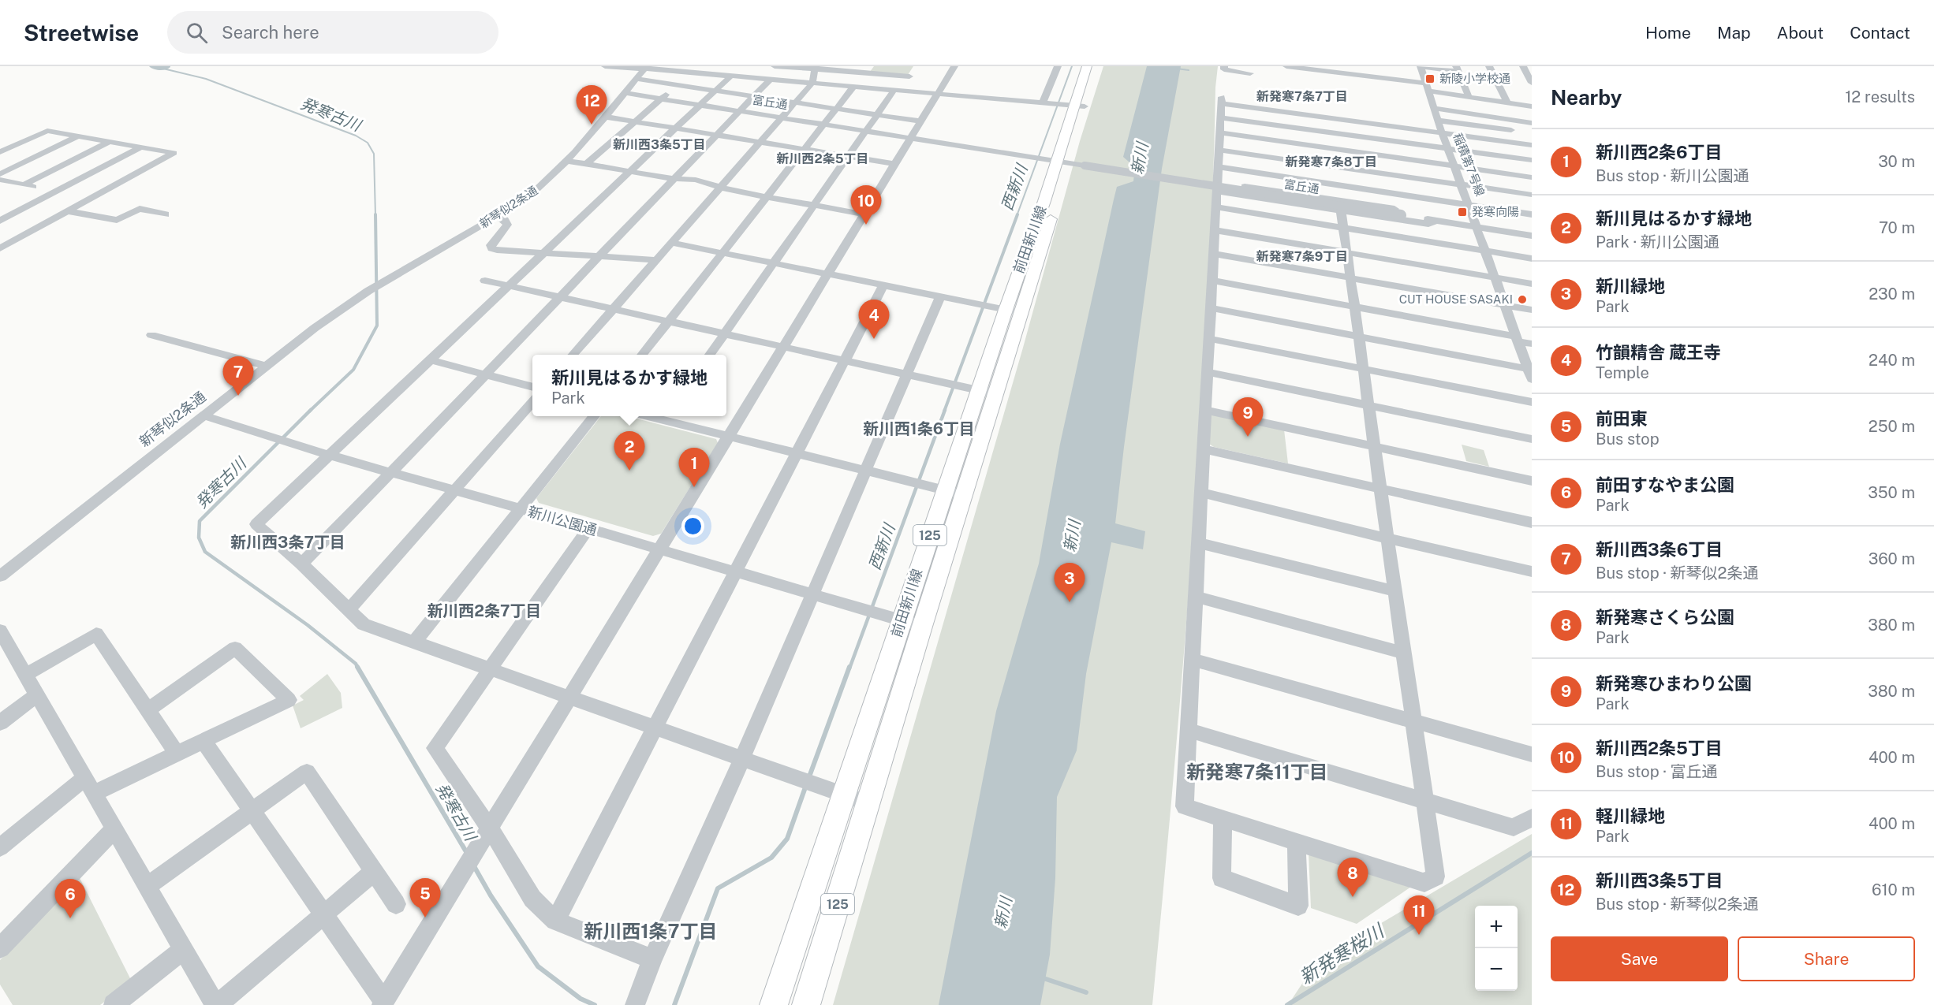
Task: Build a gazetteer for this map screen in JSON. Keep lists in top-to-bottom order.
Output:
{
  "streets": {
    "main road": ["前田新川線", "125"],
    "street": [
      "富丘通",
      "稲積第7号線",
      "新琴似2条通",
      "新川公園通"
    ]
  },
  "crossings": [
    ["富丘通", "稲積第7号線"],
    ["富丘通", "新琴似2条通"],
    ["富丘通", "前田新川線"],
    ["新琴似2条通", "新川公園通"],
    ["前田新川線", "新川公園通"]
  ],
  "districts": [
    "新発寒7条7丁目",
    "新川西3条5丁目",
    "新川西2条5丁目",
    "新発寒7条8丁目",
    "新発寒7条9丁目",
    "新川西1条6丁目",
    "新川西3条7丁目",
    "新川西2条7丁目",
    "新発寒7条11丁目",
    "新川西1条7丁目"
  ],
  "water": [
    "発寒古川",
    "新川",
    "西新川",
    "新発寒桜川"
  ],
  "places": {
    "transit": ["新陵小学校通", "発寒向陽"],
    "other": ["CUT HOUSE SASAKI"]
  },
  "page": {
    "header": "Streetwise",
    "search": "Search here",
    "nav": [
      "Home",
      "Map",
      "About",
      "Contact"
    ],
    "heading": ["Nearby", "12 results"],
    "pins": [
      "12",
      "10",
      "4",
      "7",
      "9",
      "2",
      "1",
      "3",
      "8",
      "5",
      "6",
      "11"
    ],
    "list": [
      {
        "mark": "1",
        "name": "新川西2条6丁目",
        "note": "Bus stop · 新川公園通",
        "value": "30 m"
      },
      {
        "mark": "2",
        "name": "新川見はるかす緑地",
        "note": "Park · 新川公園通",
        "value": "70 m"
      },
      {
        "mark": "3",
        "name": "新川緑地",
        "note": "Park",
        "value": "230 m"
      },
      {
        "mark": "4",
        "name": "竹韻精舎 蔵王寺",
        "note": "Temple",
        "value": "240 m"
      },
      {
        "mark": "5",
        "name": "前田東",
        "note": "Bus stop",
        "value": "250 m"
      },
      {
        "mark": "6",
        "name": "前田すなやま公園",
        "note": "Park",
        "value": "350 m"
      },
      {
        "mark": "7",
        "name": "新川西3条6丁目",
        "note": "Bus stop · 新琴似2条通",
        "value": "360 m"
      },
      {
        "mark": "8",
        "name": "新発寒さくら公園",
        "note": "Park",
        "value": "380 m"
      },
      {
        "mark": "9",
        "name": "新発寒ひまわり公園",
        "note": "Park",
        "value": "380 m"
      },
      {
        "mark": "10",
        "name": "新川西2条5丁目",
        "note": "Bus stop · 富丘通",
        "value": "400 m"
      },
      {
        "mark": "11",
        "name": "軽川緑地",
        "note": "Park",
        "value": "400 m"
      },
      {
        "mark": "12",
        "name": "新川西3条5丁目",
        "note": "Bus stop · 新琴似2条通",
        "value": "610 m"
      }
    ],
    "popup": ["新川見はるかす緑地", "Park"],
    "map_buttons": ["+", "−"],
    "buttons": ["Save", "Share"]
  }
}
